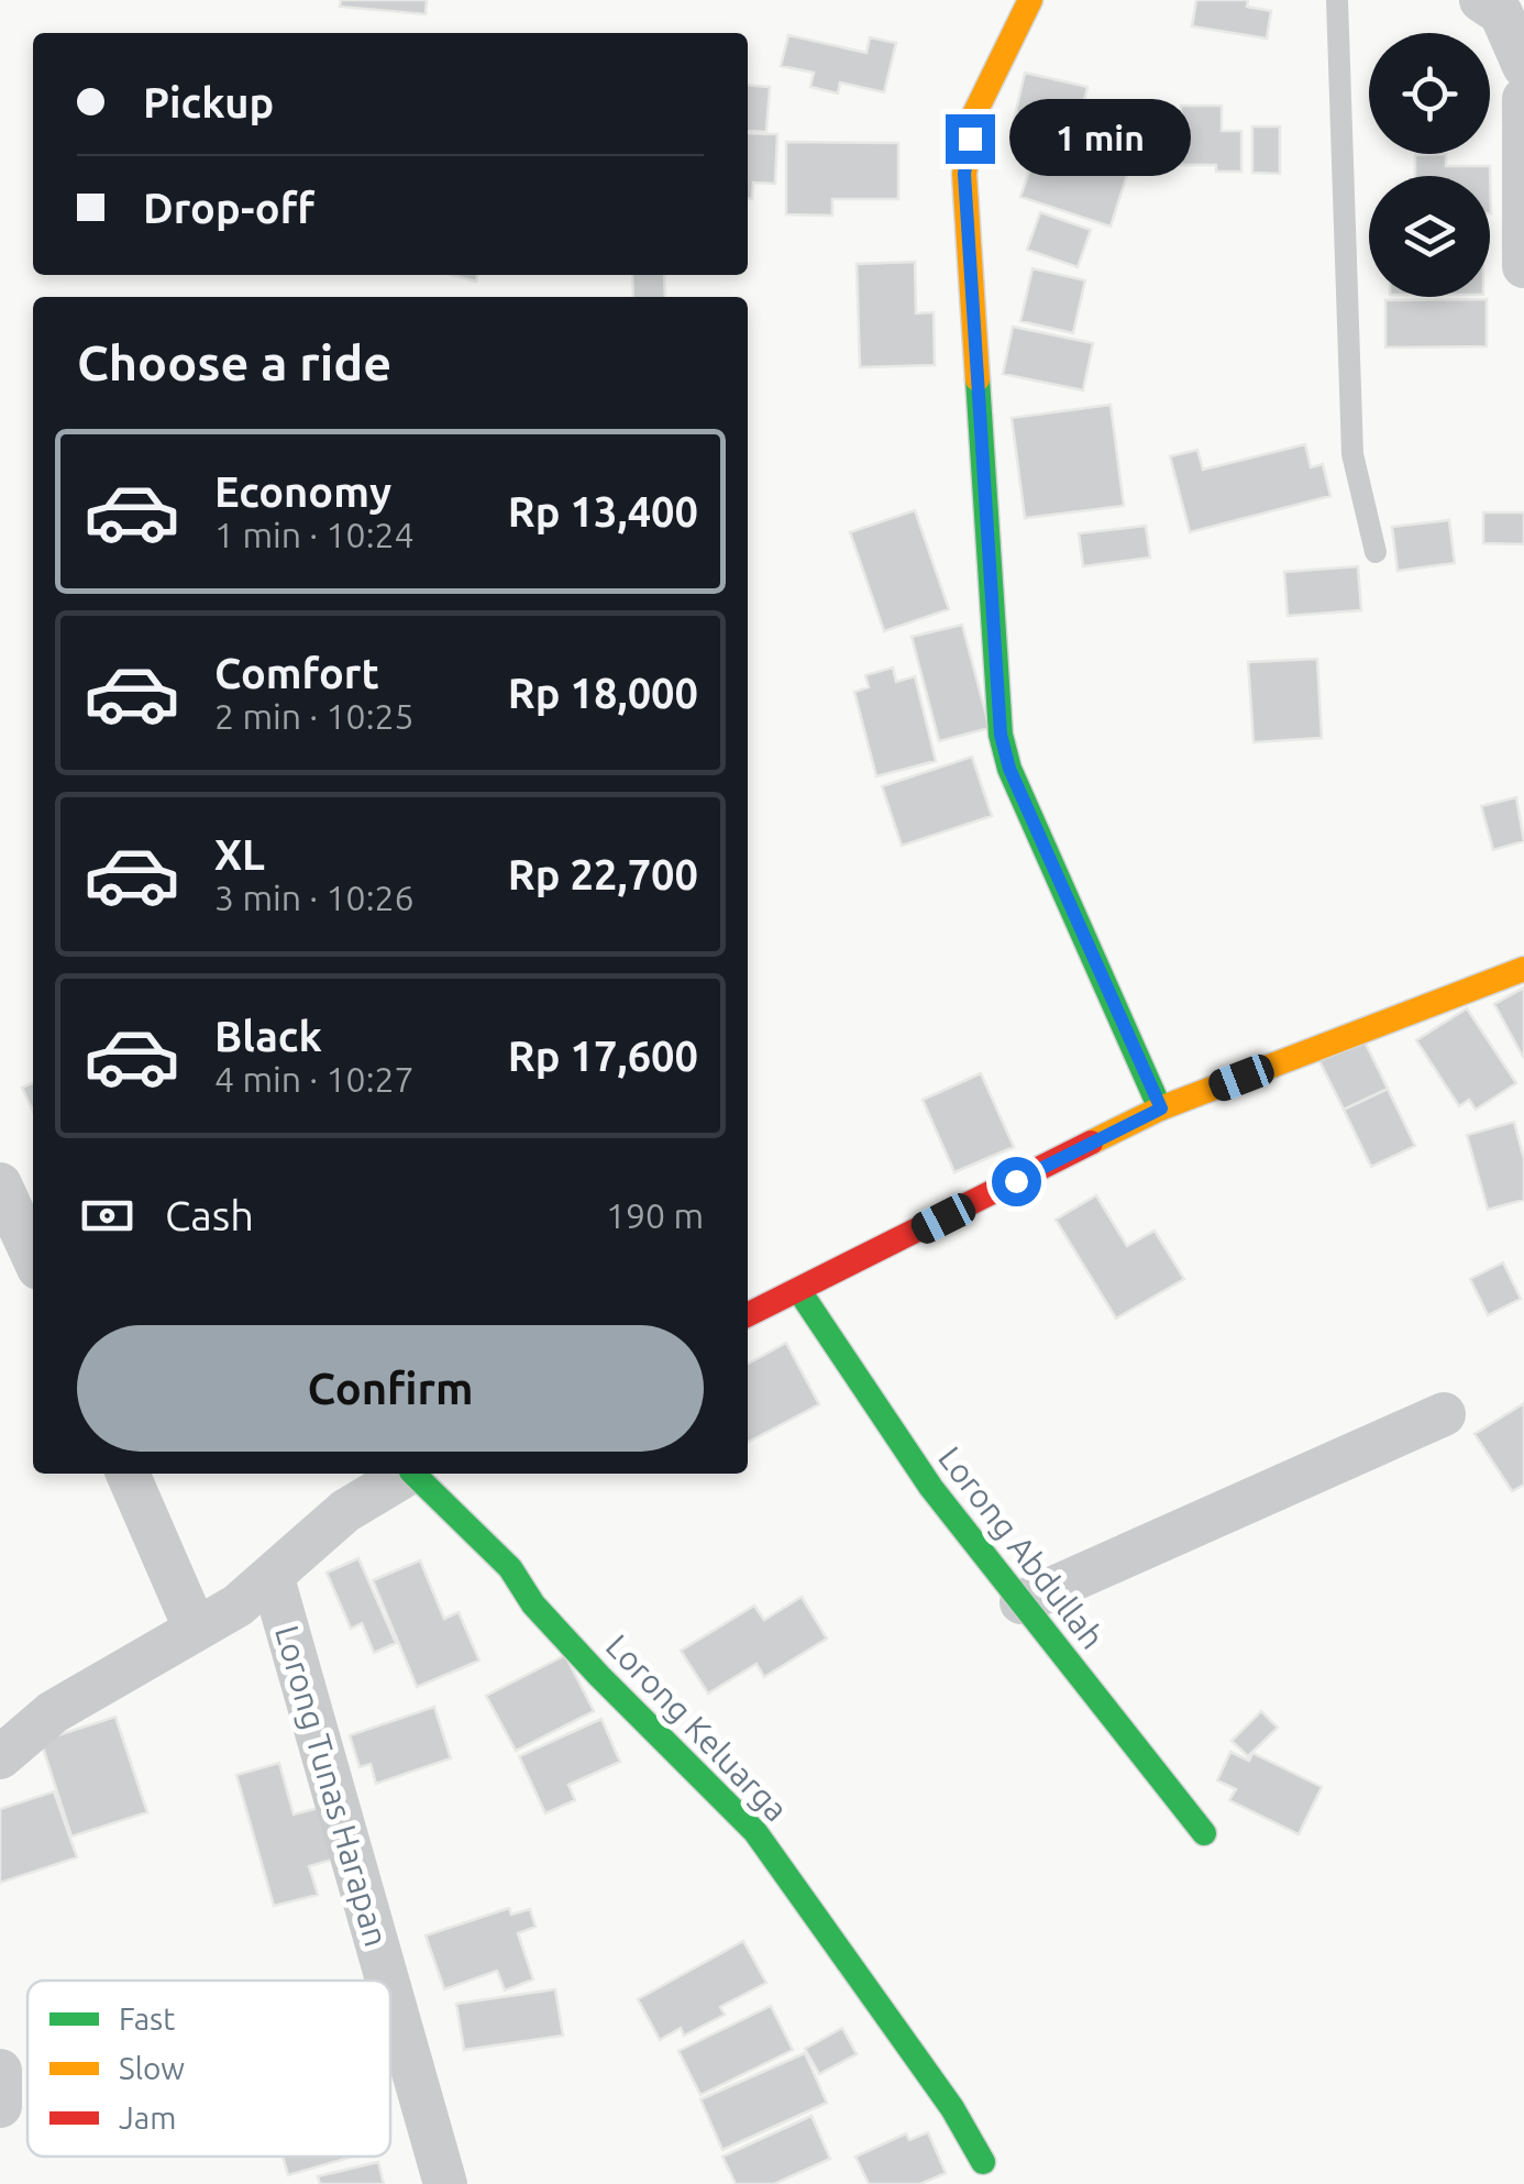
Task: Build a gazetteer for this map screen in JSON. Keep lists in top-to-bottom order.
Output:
{
  "streets": {
    "street": ["Lorong Abdullah", "Lorong Keluarga", "Lorong Tunas Harapan"]
  },
  "legend": ["Fast", "Slow", "Jam"],
  "page": {
    "banner": ["Pickup", "Drop-off"],
    "bubble": "1 min",
    "heading": "Choose a ride",
    "list": [
      {
        "name": "Economy",
        "note": "1 min · 10:24",
        "value": "Rp 13,400"
      },
      {
        "name": "Comfort",
        "note": "2 min · 10:25",
        "value": "Rp 18,000"
      },
      {
        "name": "XL",
        "note": "3 min · 10:26",
        "value": "Rp 22,700"
      },
      {
        "name": "Black",
        "note": "4 min · 10:27",
        "value": "Rp 17,600"
      }
    ],
    "pay": ["Cash", "190 m"],
    "buttons": "Confirm"
  }
}
